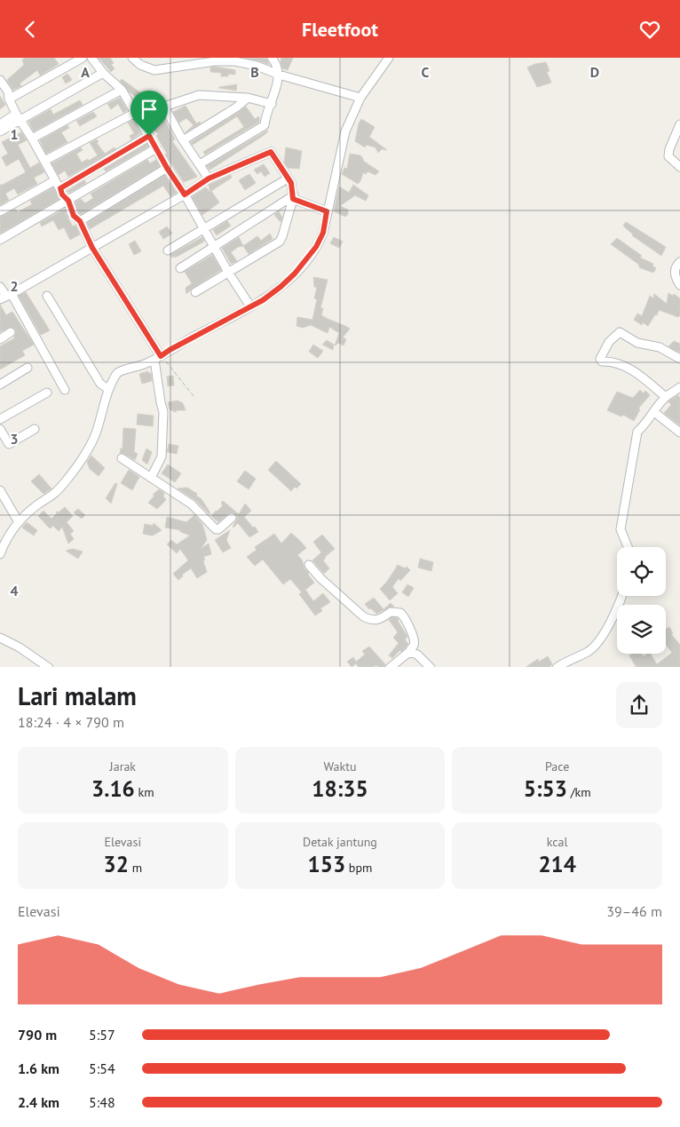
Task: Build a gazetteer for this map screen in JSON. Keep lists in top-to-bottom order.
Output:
{
  "page": {
    "header": "Fleetfoot",
    "heading": ["Lari malam", "18:24 · 4 × 790 m"],
    "stats": [
      ["Jarak", "3.16 km"],
      ["Waktu", "18:35"],
      ["Pace", "5:53 /km"],
      ["Elevasi", "32 m"],
      ["Detak jantung", "153 bpm"],
      ["kcal", "214"]
    ],
    "chart": ["Elevasi", "39–46 m"],
    "list": [
      {
        "name": "790 m",
        "note": "5:57"
      },
      {
        "name": "1.6 km",
        "note": "5:54"
      },
      {
        "name": "2.4 km",
        "note": "5:48"
      }
    ]
  },
  "grid": {
    "columns": [
      "A",
      "B",
      "C",
      "D"
    ],
    "rows": [
      "1",
      "2",
      "3",
      "4"
    ]
  }
}
